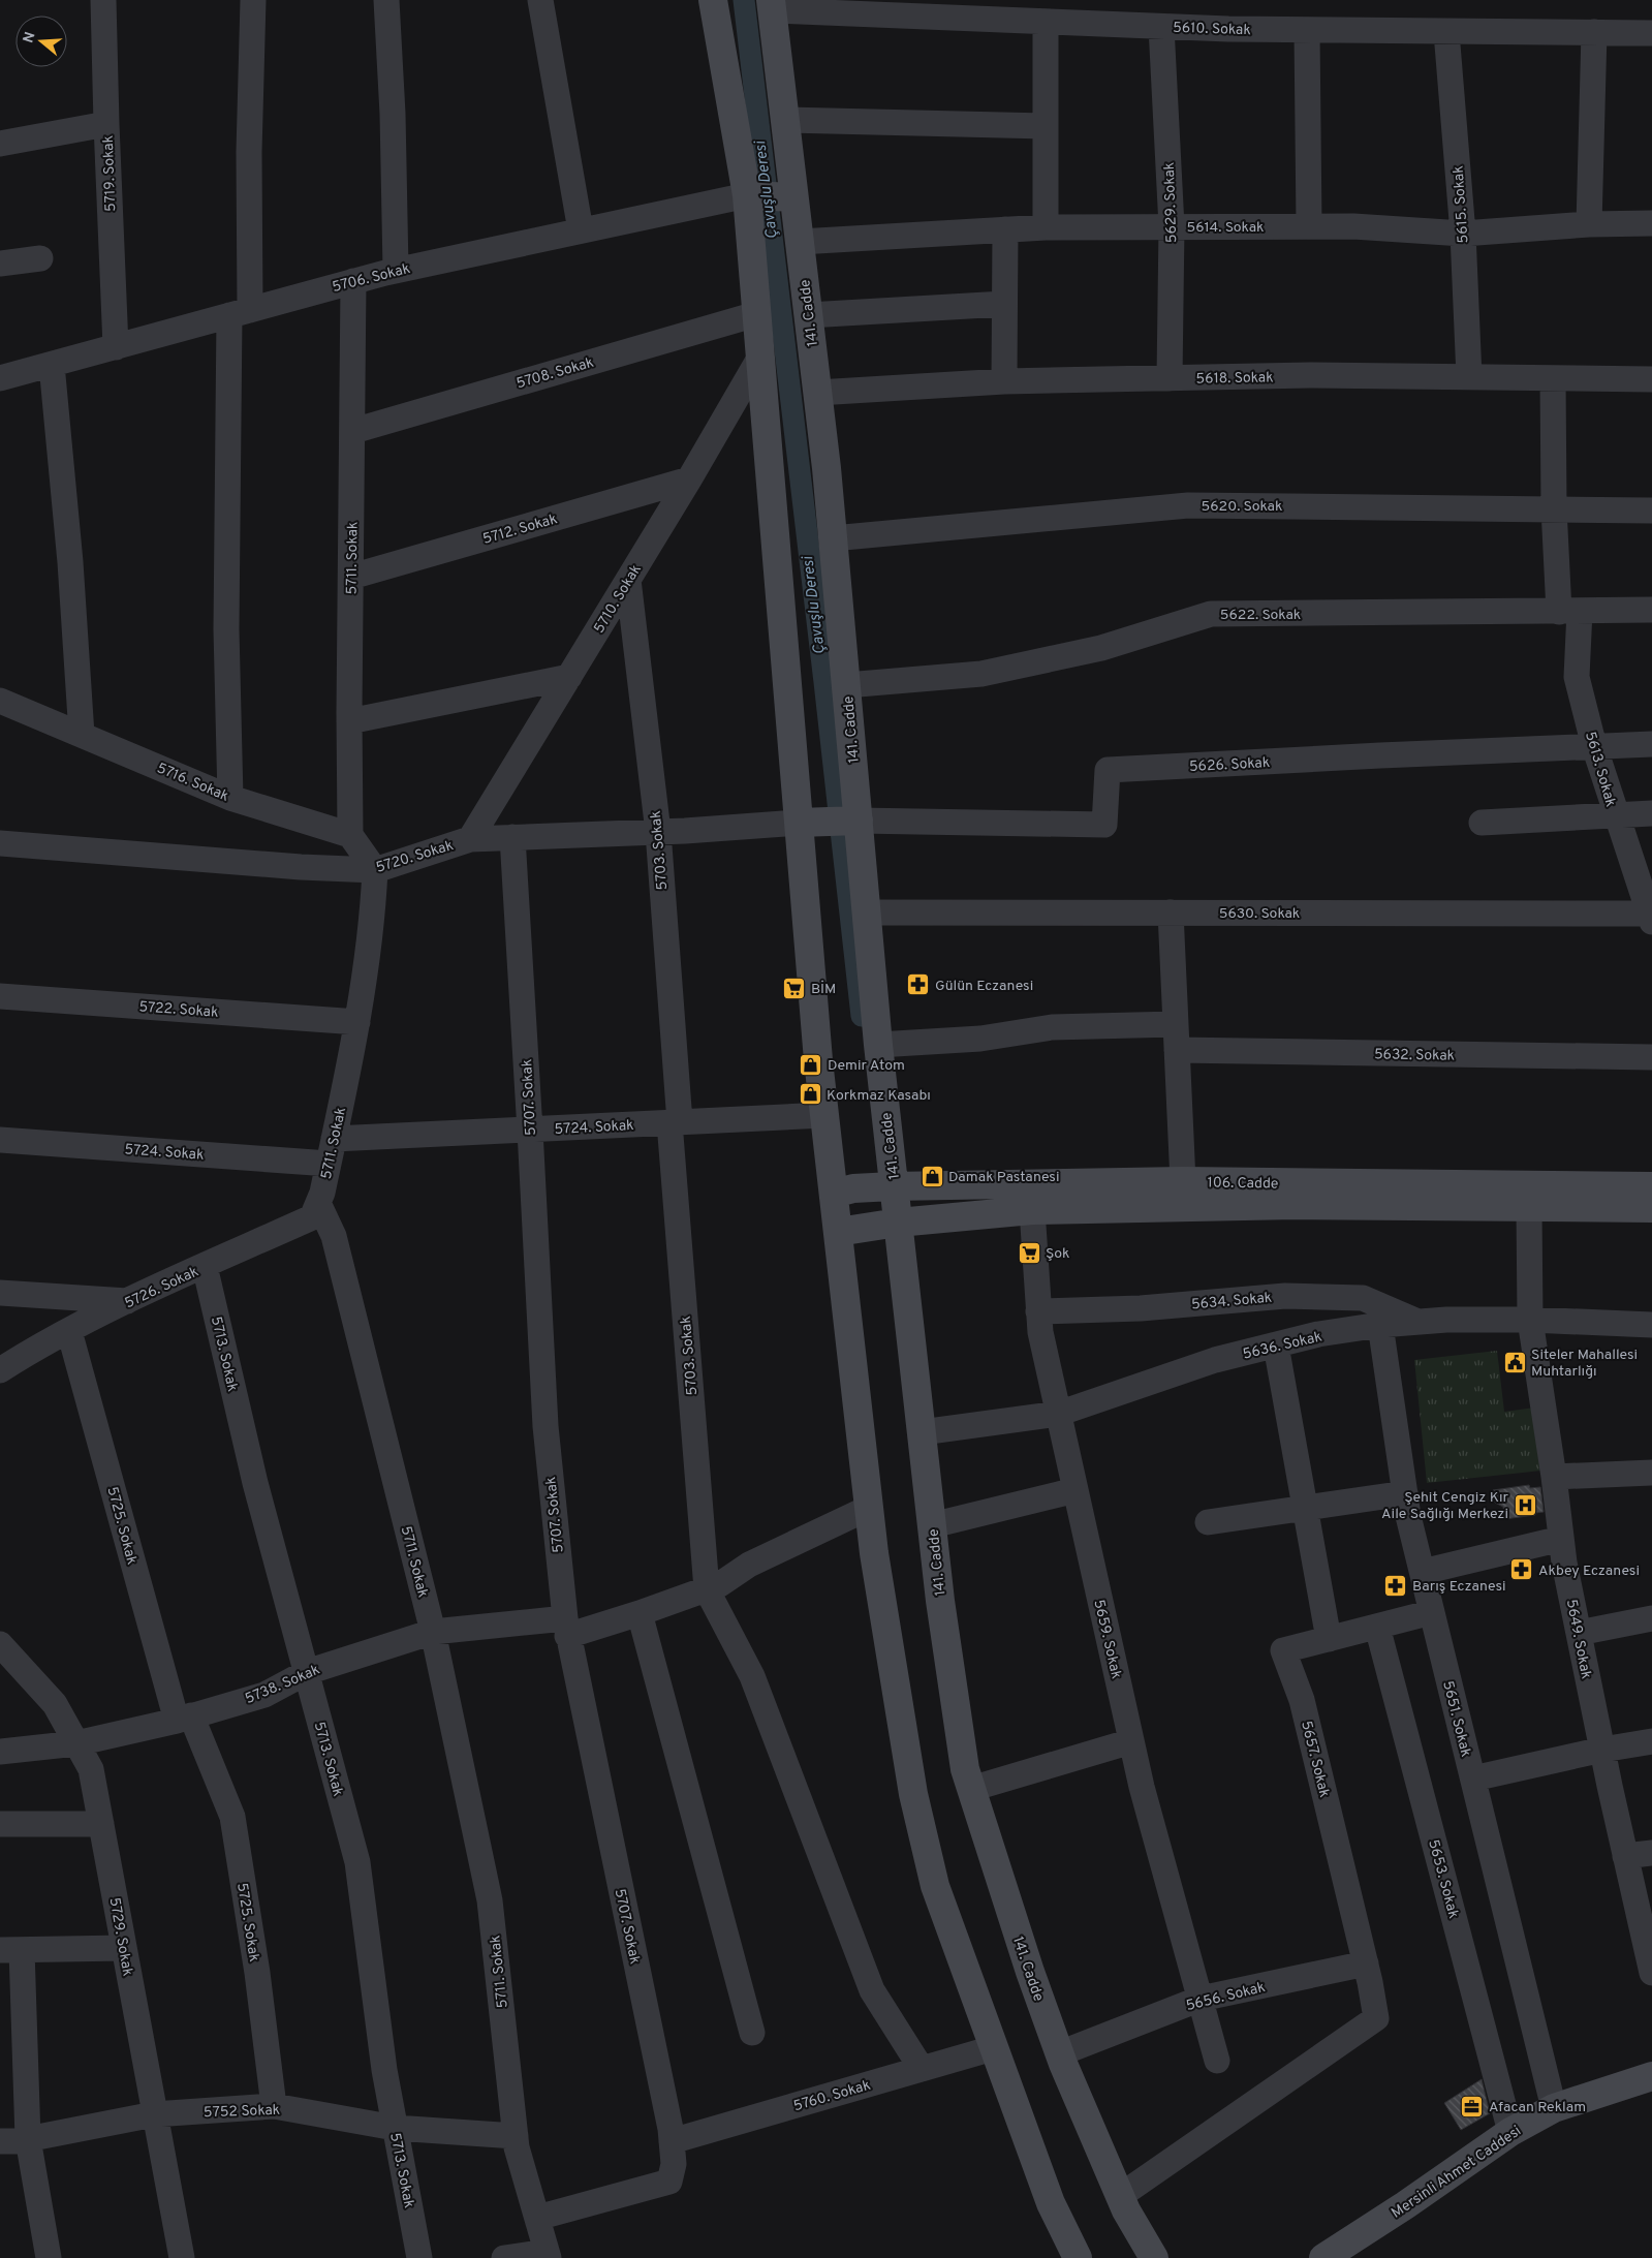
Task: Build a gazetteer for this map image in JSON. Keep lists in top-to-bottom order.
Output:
{
  "streets": {
    "street": [
      "5610. Sokak",
      "5719. Sokak",
      "5629. Sokak",
      "5615. Sokak",
      "5614. Sokak",
      "5706. Sokak",
      "141. Cadde",
      "5708. Sokak",
      "5618. Sokak",
      "5620. Sokak",
      "5712. Sokak",
      "5711. Sokak",
      "5710. Sokak",
      "5622. Sokak",
      "5626. Sokak",
      "5613. Sokak",
      "5716. Sokak",
      "5703. Sokak",
      "5720. Sokak",
      "5630. Sokak",
      "5722. Sokak",
      "5632. Sokak",
      "5707. Sokak",
      "5724. Sokak",
      "106. Cadde",
      "5726. Sokak",
      "5634. Sokak",
      "5636. Sokak",
      "5713. Sokak",
      "5725. Sokak",
      "5659. Sokak",
      "5649. Sokak",
      "5738. Sokak",
      "5651. Sokak",
      "5657. Sokak",
      "5653. Sokak",
      "5729. Sokak",
      "5656. Sokak",
      "5760. Sokak",
      "5752 Sokak",
      "Mersinli Ahmet Caddesi"
    ]
  },
  "crossings": [
    ["5610. Sokak", "5629. Sokak"],
    ["5610. Sokak", "5615. Sokak"],
    ["5610. Sokak", "141. Cadde"],
    ["5719. Sokak", "5706. Sokak"],
    ["5629. Sokak", "5614. Sokak"],
    ["5629. Sokak", "5618. Sokak"],
    ["5615. Sokak", "5614. Sokak"],
    ["5615. Sokak", "5618. Sokak"],
    ["5614. Sokak", "141. Cadde"],
    ["5706. Sokak", "5711. Sokak"],
    ["141. Cadde", "5618. Sokak"],
    ["141. Cadde", "5620. Sokak"],
    ["141. Cadde", "5622. Sokak"],
    ["141. Cadde", "5626. Sokak"],
    ["141. Cadde", "5630. Sokak"],
    ["141. Cadde", "106. Cadde"],
    ["141. Cadde", "5636. Sokak"],
    ["141. Cadde", "5657. Sokak"],
    ["141. Cadde", "5656. Sokak"],
    ["5708. Sokak", "5711. Sokak"],
    ["5618. Sokak", "5613. Sokak"],
    ["5620. Sokak", "5613. Sokak"],
    ["5712. Sokak", "5711. Sokak"],
    ["5712. Sokak", "5710. Sokak"],
    ["5711. Sokak", "5716. Sokak"],
    ["5711. Sokak", "5720. Sokak"],
    ["5711. Sokak", "5722. Sokak"],
    ["5711. Sokak", "5707. Sokak"],
    ["5711. Sokak", "5724. Sokak"],
    ["5711. Sokak", "5726. Sokak"],
    ["5711. Sokak", "5738. Sokak"],
    ["5711. Sokak", "5752 Sokak"],
    ["5710. Sokak", "5703. Sokak"],
    ["5710. Sokak", "5720. Sokak"],
    ["5622. Sokak", "5613. Sokak"],
    ["5626. Sokak", "5613. Sokak"],
    ["5613. Sokak", "5630. Sokak"],
    ["5703. Sokak", "5720. Sokak"],
    ["5703. Sokak", "5724. Sokak"],
    ["5703. Sokak", "5738. Sokak"],
    ["5720. Sokak", "5707. Sokak"],
    ["5707. Sokak", "5724. Sokak"],
    ["5707. Sokak", "5738. Sokak"],
    ["5707. Sokak", "5760. Sokak"],
    ["106. Cadde", "5659. Sokak"],
    ["106. Cadde", "5649. Sokak"],
    ["5726. Sokak", "5713. Sokak"],
    ["5726. Sokak", "5725. Sokak"],
    ["5634. Sokak", "5636. Sokak"],
    ["5634. Sokak", "5659. Sokak"],
    ["5636. Sokak", "5659. Sokak"],
    ["5636. Sokak", "5649. Sokak"],
    ["5636. Sokak", "5651. Sokak"],
    ["5713. Sokak", "5738. Sokak"],
    ["5713. Sokak", "5752 Sokak"],
    ["5725. Sokak", "5738. Sokak"],
    ["5725. Sokak", "5752 Sokak"],
    ["5659. Sokak", "5656. Sokak"],
    ["5738. Sokak", "5729. Sokak"],
    ["5651. Sokak", "5657. Sokak"],
    ["5651. Sokak", "Mersinli Ahmet Caddesi"],
    ["5657. Sokak", "5653. Sokak"],
    ["5657. Sokak", "5656. Sokak"],
    ["5653. Sokak", "Mersinli Ahmet Caddesi"],
    ["5729. Sokak", "5752 Sokak"]
  ],
  "water": ["Çavuşlu Deresi"],
  "places": {
    "pharmacy": ["Gülün Eczanesi", "Akbey Eczanesi", "Barış Eczanesi"],
    "supermarket": ["BİM", "Şok"],
    "shop": ["Demir Atom", "Korkmaz Kasabı", "Damak Pastanesi"],
    "public building": ["Siteler Mahallesi Muhtarlığı"],
    "hospital": ["Şehit Cengiz Kır Aile Sağlığı Merkezi"],
    "office": ["Afacan Reklam"]
  },
  "north": "left"
}
